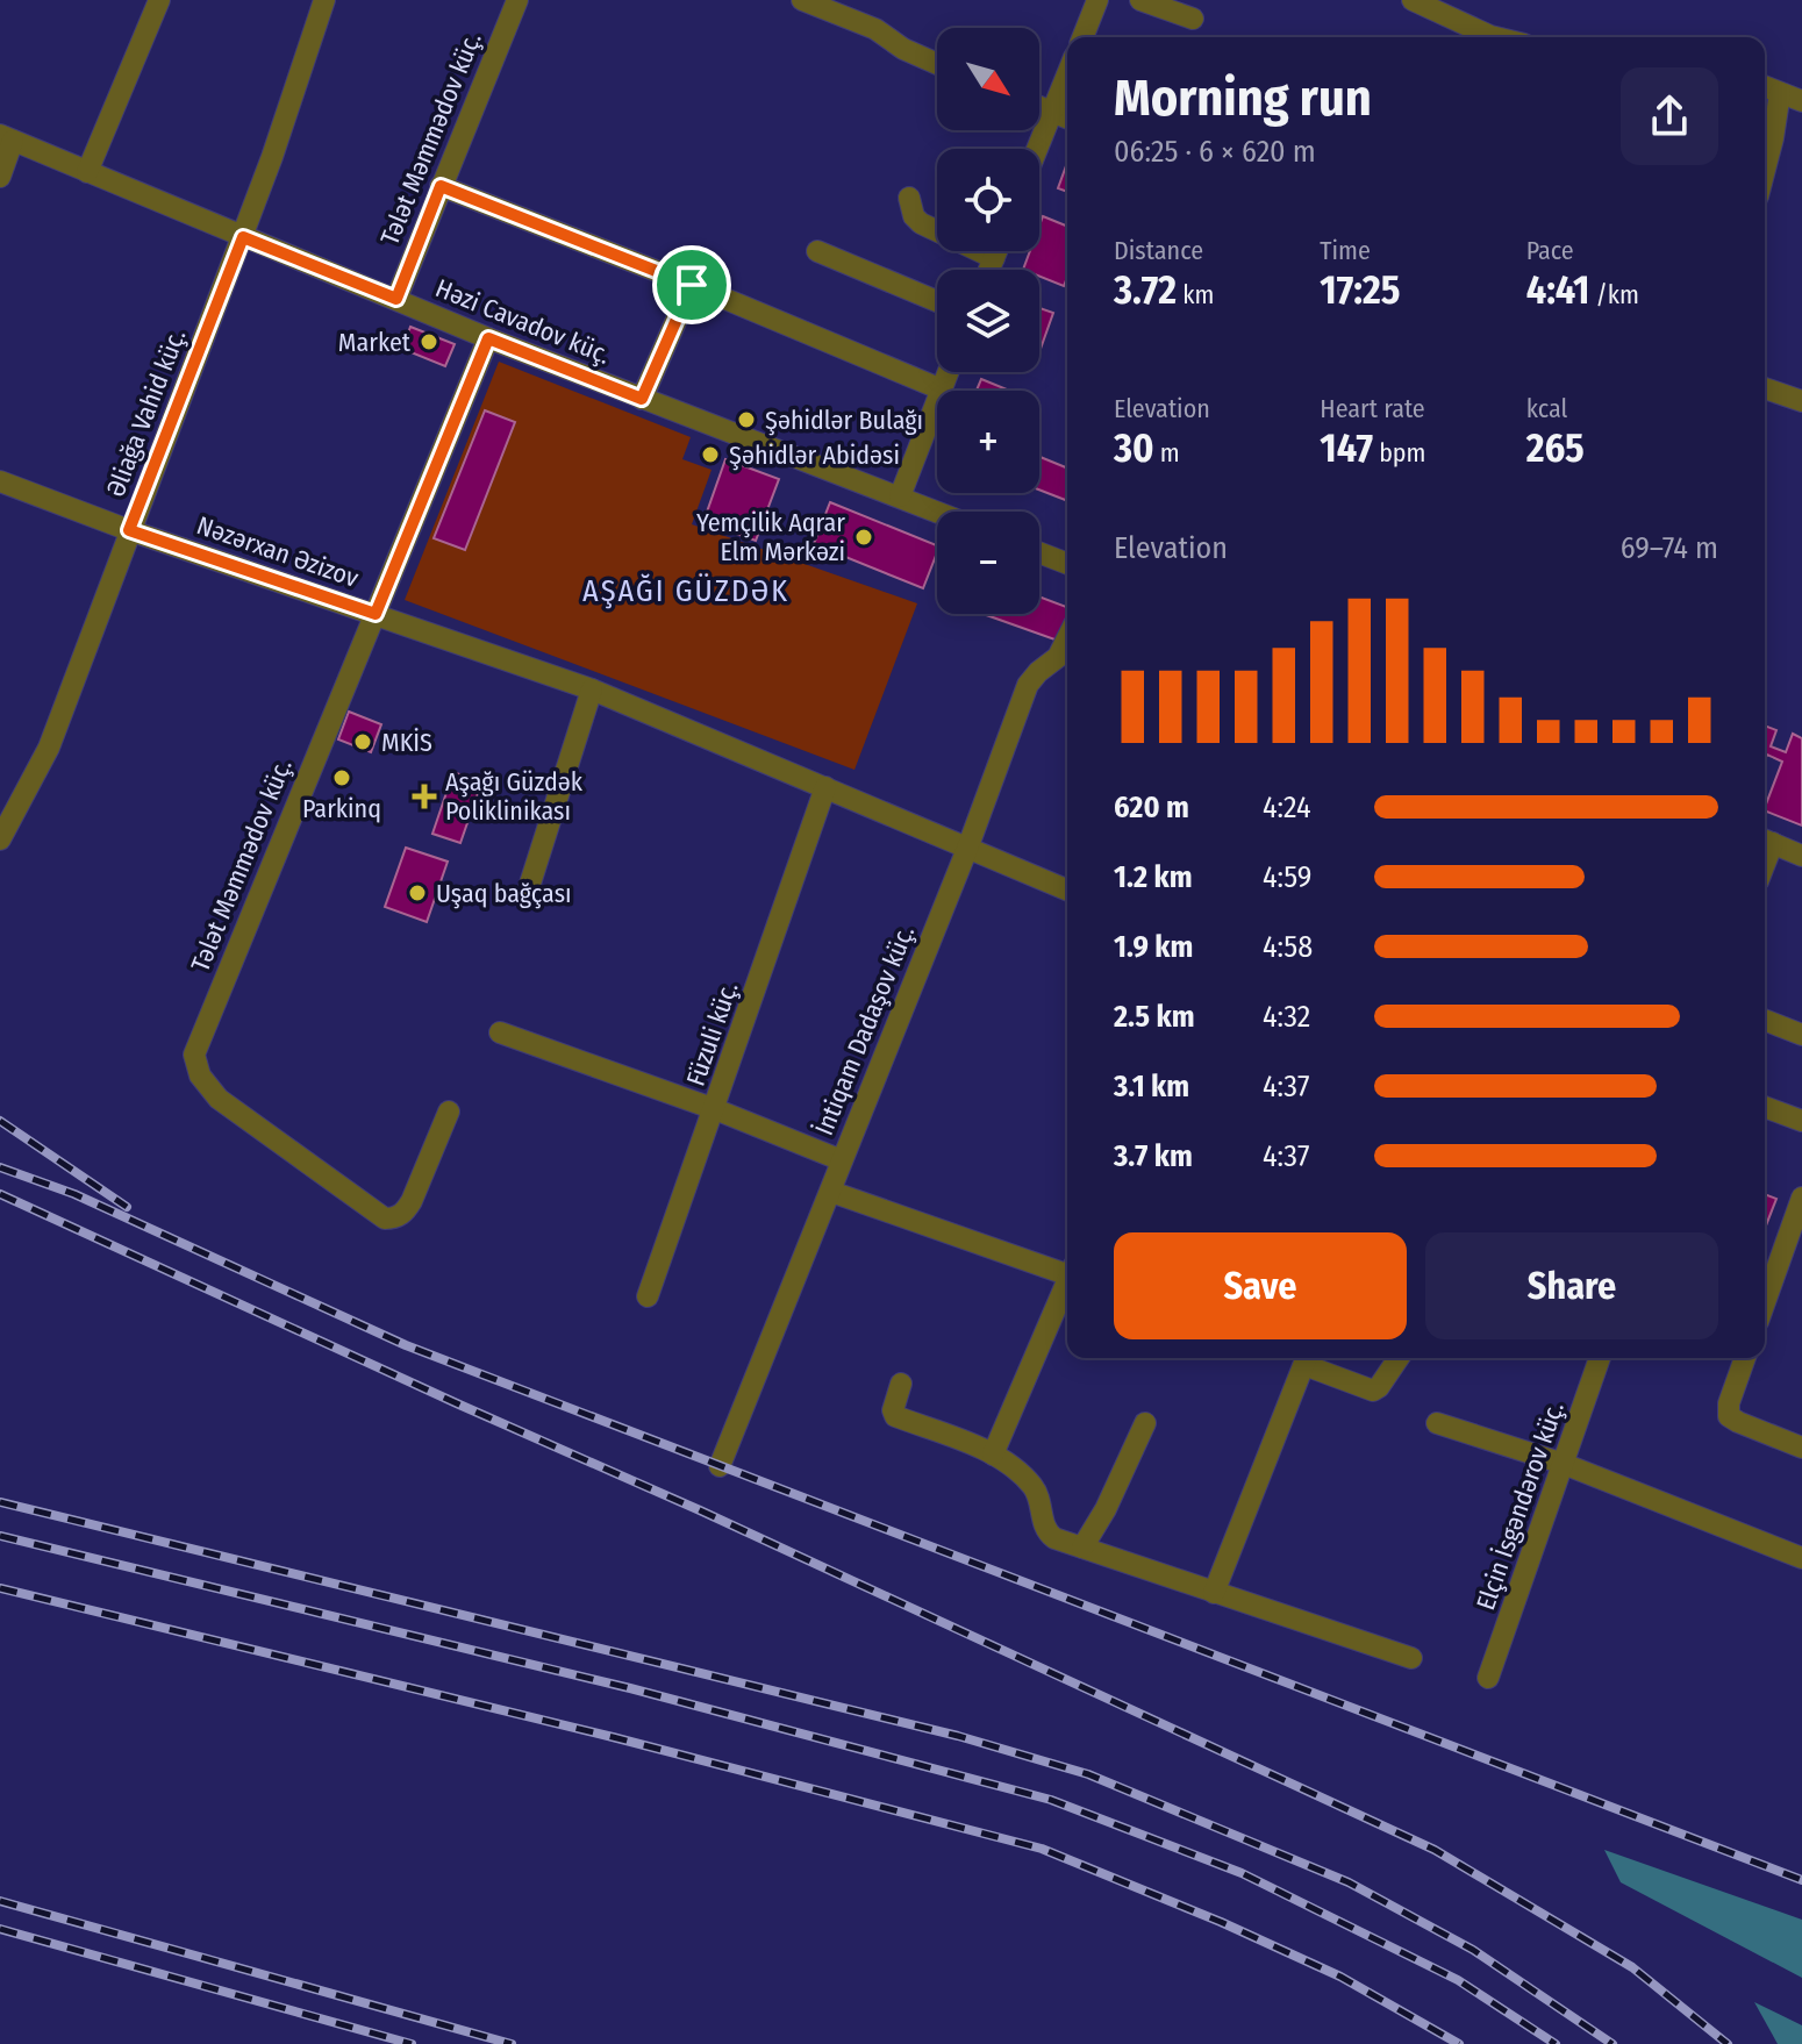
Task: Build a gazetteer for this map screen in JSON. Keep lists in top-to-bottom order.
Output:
{
  "streets": {
    "street": [
      "Tələt Məmmədov küç.",
      "Həzi Cavadov küç.",
      "Əliağa Vahid küç.",
      "Nəzərxan Əzizov",
      "İntiqam Dadaşov küç.",
      "Füzuli küç.",
      "Elçin İsgəndərov küç."
    ]
  },
  "crossings": [
    ["Tələt Məmmədov küç.", "Həzi Cavadov küç."],
    ["Tələt Məmmədov küç.", "Nəzərxan Əzizov"],
    ["Həzi Cavadov küç.", "Əliağa Vahid küç."],
    ["Əliağa Vahid küç.", "Nəzərxan Əzizov"],
    ["Nəzərxan Əzizov", "İntiqam Dadaşov küç."],
    ["Nəzərxan Əzizov", "Füzuli küç."]
  ],
  "districts": ["AŞAĞI GÜZDƏK"],
  "places": {
    "other": [
      "Market",
      "Şəhidlər Bulağı",
      "Şəhidlər Abidəsi",
      "Yemçilik Aqrar Elm Mərkəzi",
      "MKİS",
      "Parkinq",
      "Uşaq bağçası"
    ],
    "health": ["Aşağı Güzdək Poliklinikası"]
  },
  "north": "bottom right",
  "page": {
    "map_buttons": ["+", "−"],
    "heading": ["Morning run", "06:25 · 6 × 620 m"],
    "stats": [
      ["Distance", "3.72 km"],
      ["Time", "17:25"],
      ["Pace", "4:41 /km"],
      ["Elevation", "30 m"],
      ["Heart rate", "147 bpm"],
      ["kcal", "265"]
    ],
    "chart": ["Elevation", "69–74 m"],
    "list": [
      {
        "name": "620 m",
        "note": "4:24"
      },
      {
        "name": "1.2 km",
        "note": "4:59"
      },
      {
        "name": "1.9 km",
        "note": "4:58"
      },
      {
        "name": "2.5 km",
        "note": "4:32"
      },
      {
        "name": "3.1 km",
        "note": "4:37"
      },
      {
        "name": "3.7 km",
        "note": "4:37"
      }
    ],
    "buttons": ["Save", "Share"]
  }
}
